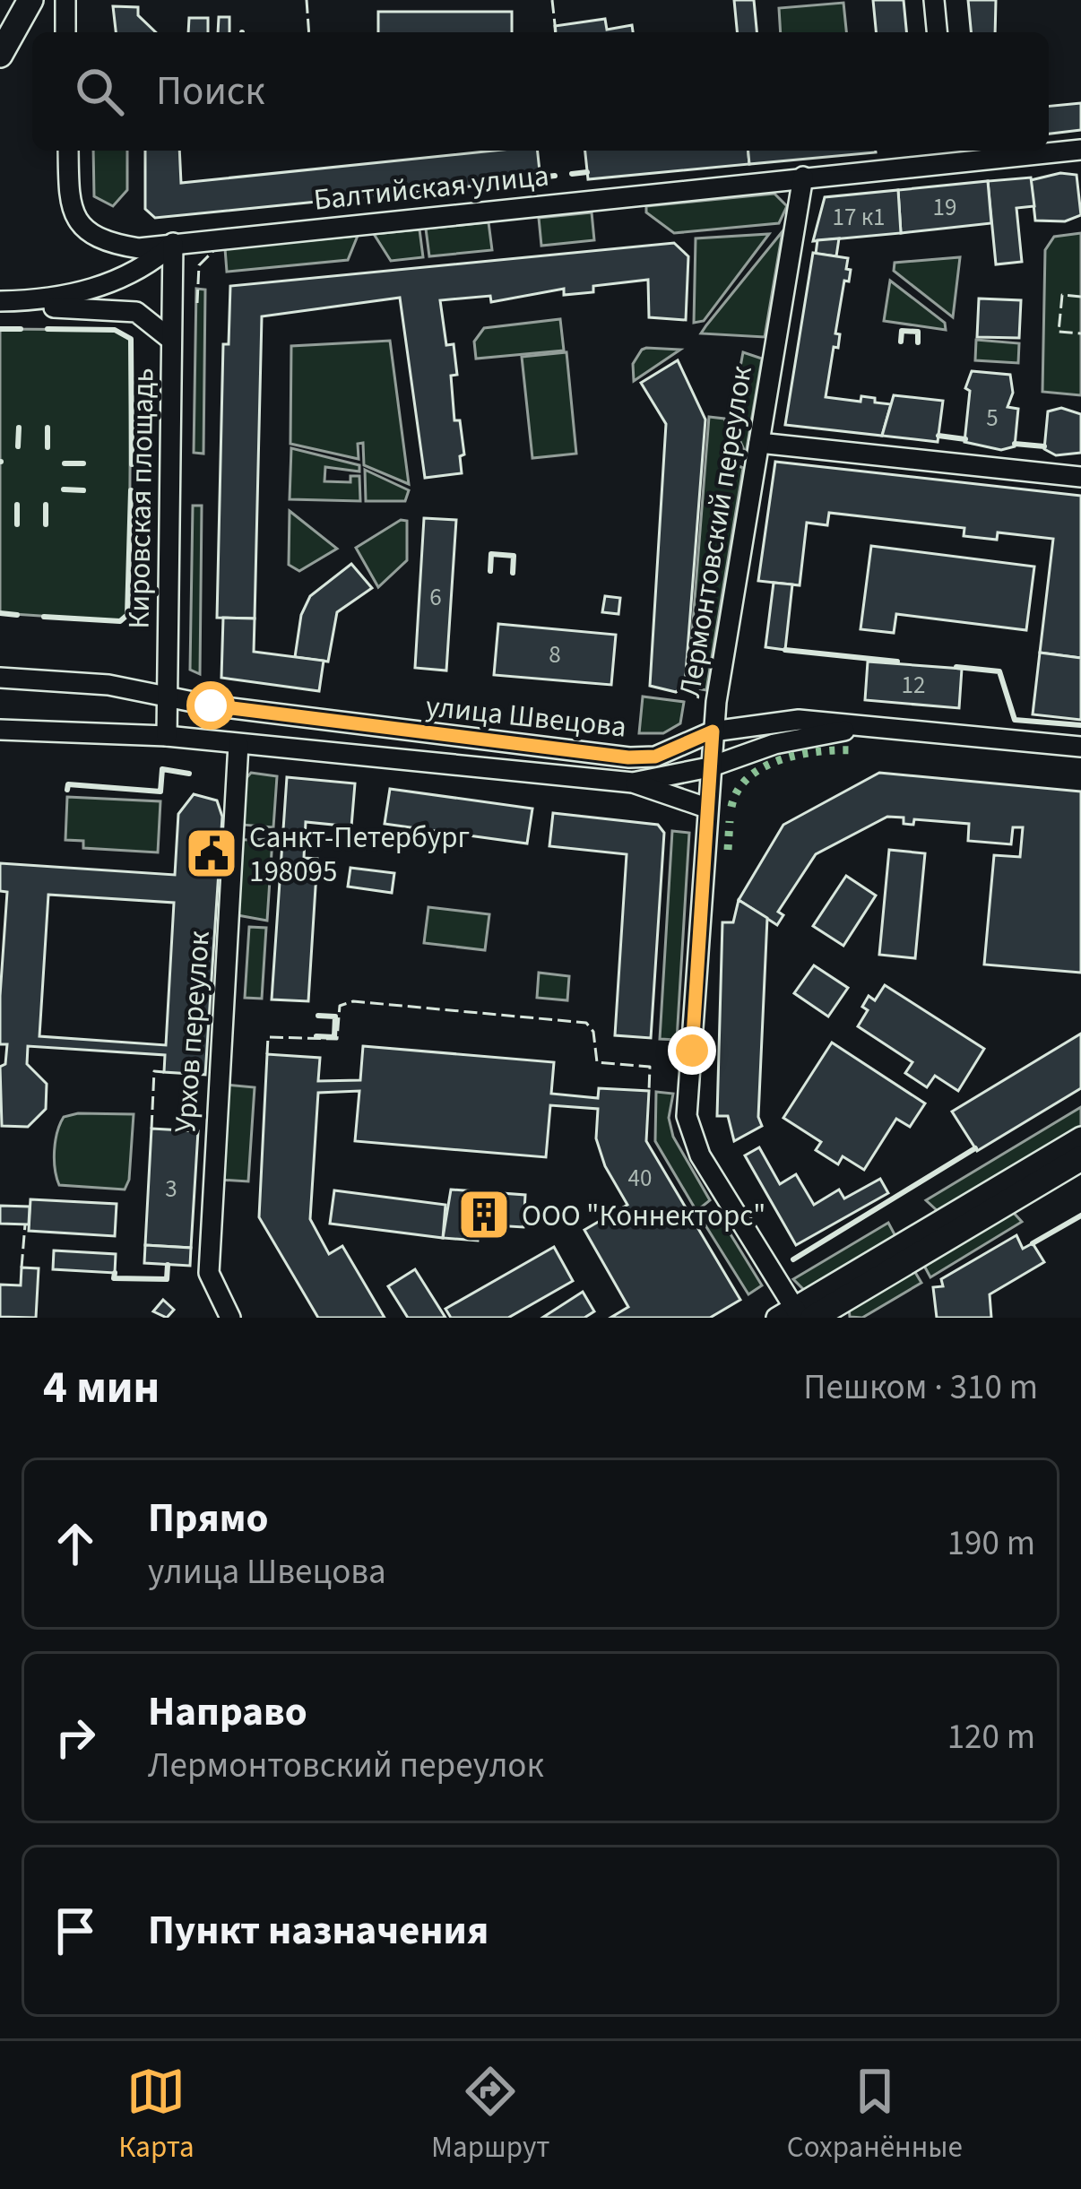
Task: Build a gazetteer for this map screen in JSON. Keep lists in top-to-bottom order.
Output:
{
  "streets": {
    "street": [
      "Балтийская улица",
      "Кировская площадь",
      "Лермонтовский переулок",
      "улица Швецова",
      "Урхов переулок"
    ]
  },
  "crossings": [
    ["Балтийская улица", "Кировская площадь"],
    ["Балтийская улица", "Лермонтовский переулок"],
    ["Кировская площадь", "улица Швецова"],
    ["Лермонтовский переулок", "улица Швецова"],
    ["улица Швецова", "Урхов переулок"]
  ],
  "places": {
    "public building": ["Санкт-Петербург 198095"],
    "building": ["ООО \"Коннекторс\""]
  },
  "house_numbers": [
    "19",
    "17 к1",
    "5",
    "6",
    "8",
    "12",
    "40",
    "3"
  ],
  "page": {
    "search": "Поиск",
    "heading": ["4 мин", "Пешком · 310 m"],
    "list": [
      ["Прямо", "улица Швецова", "190 m"],
      ["Направо", "Лермонтовский переулок", "120 m"],
      "Пункт назначения"
    ],
    "nav": ["Карта", "Маршрут", "Сохранённые"]
  }
}
